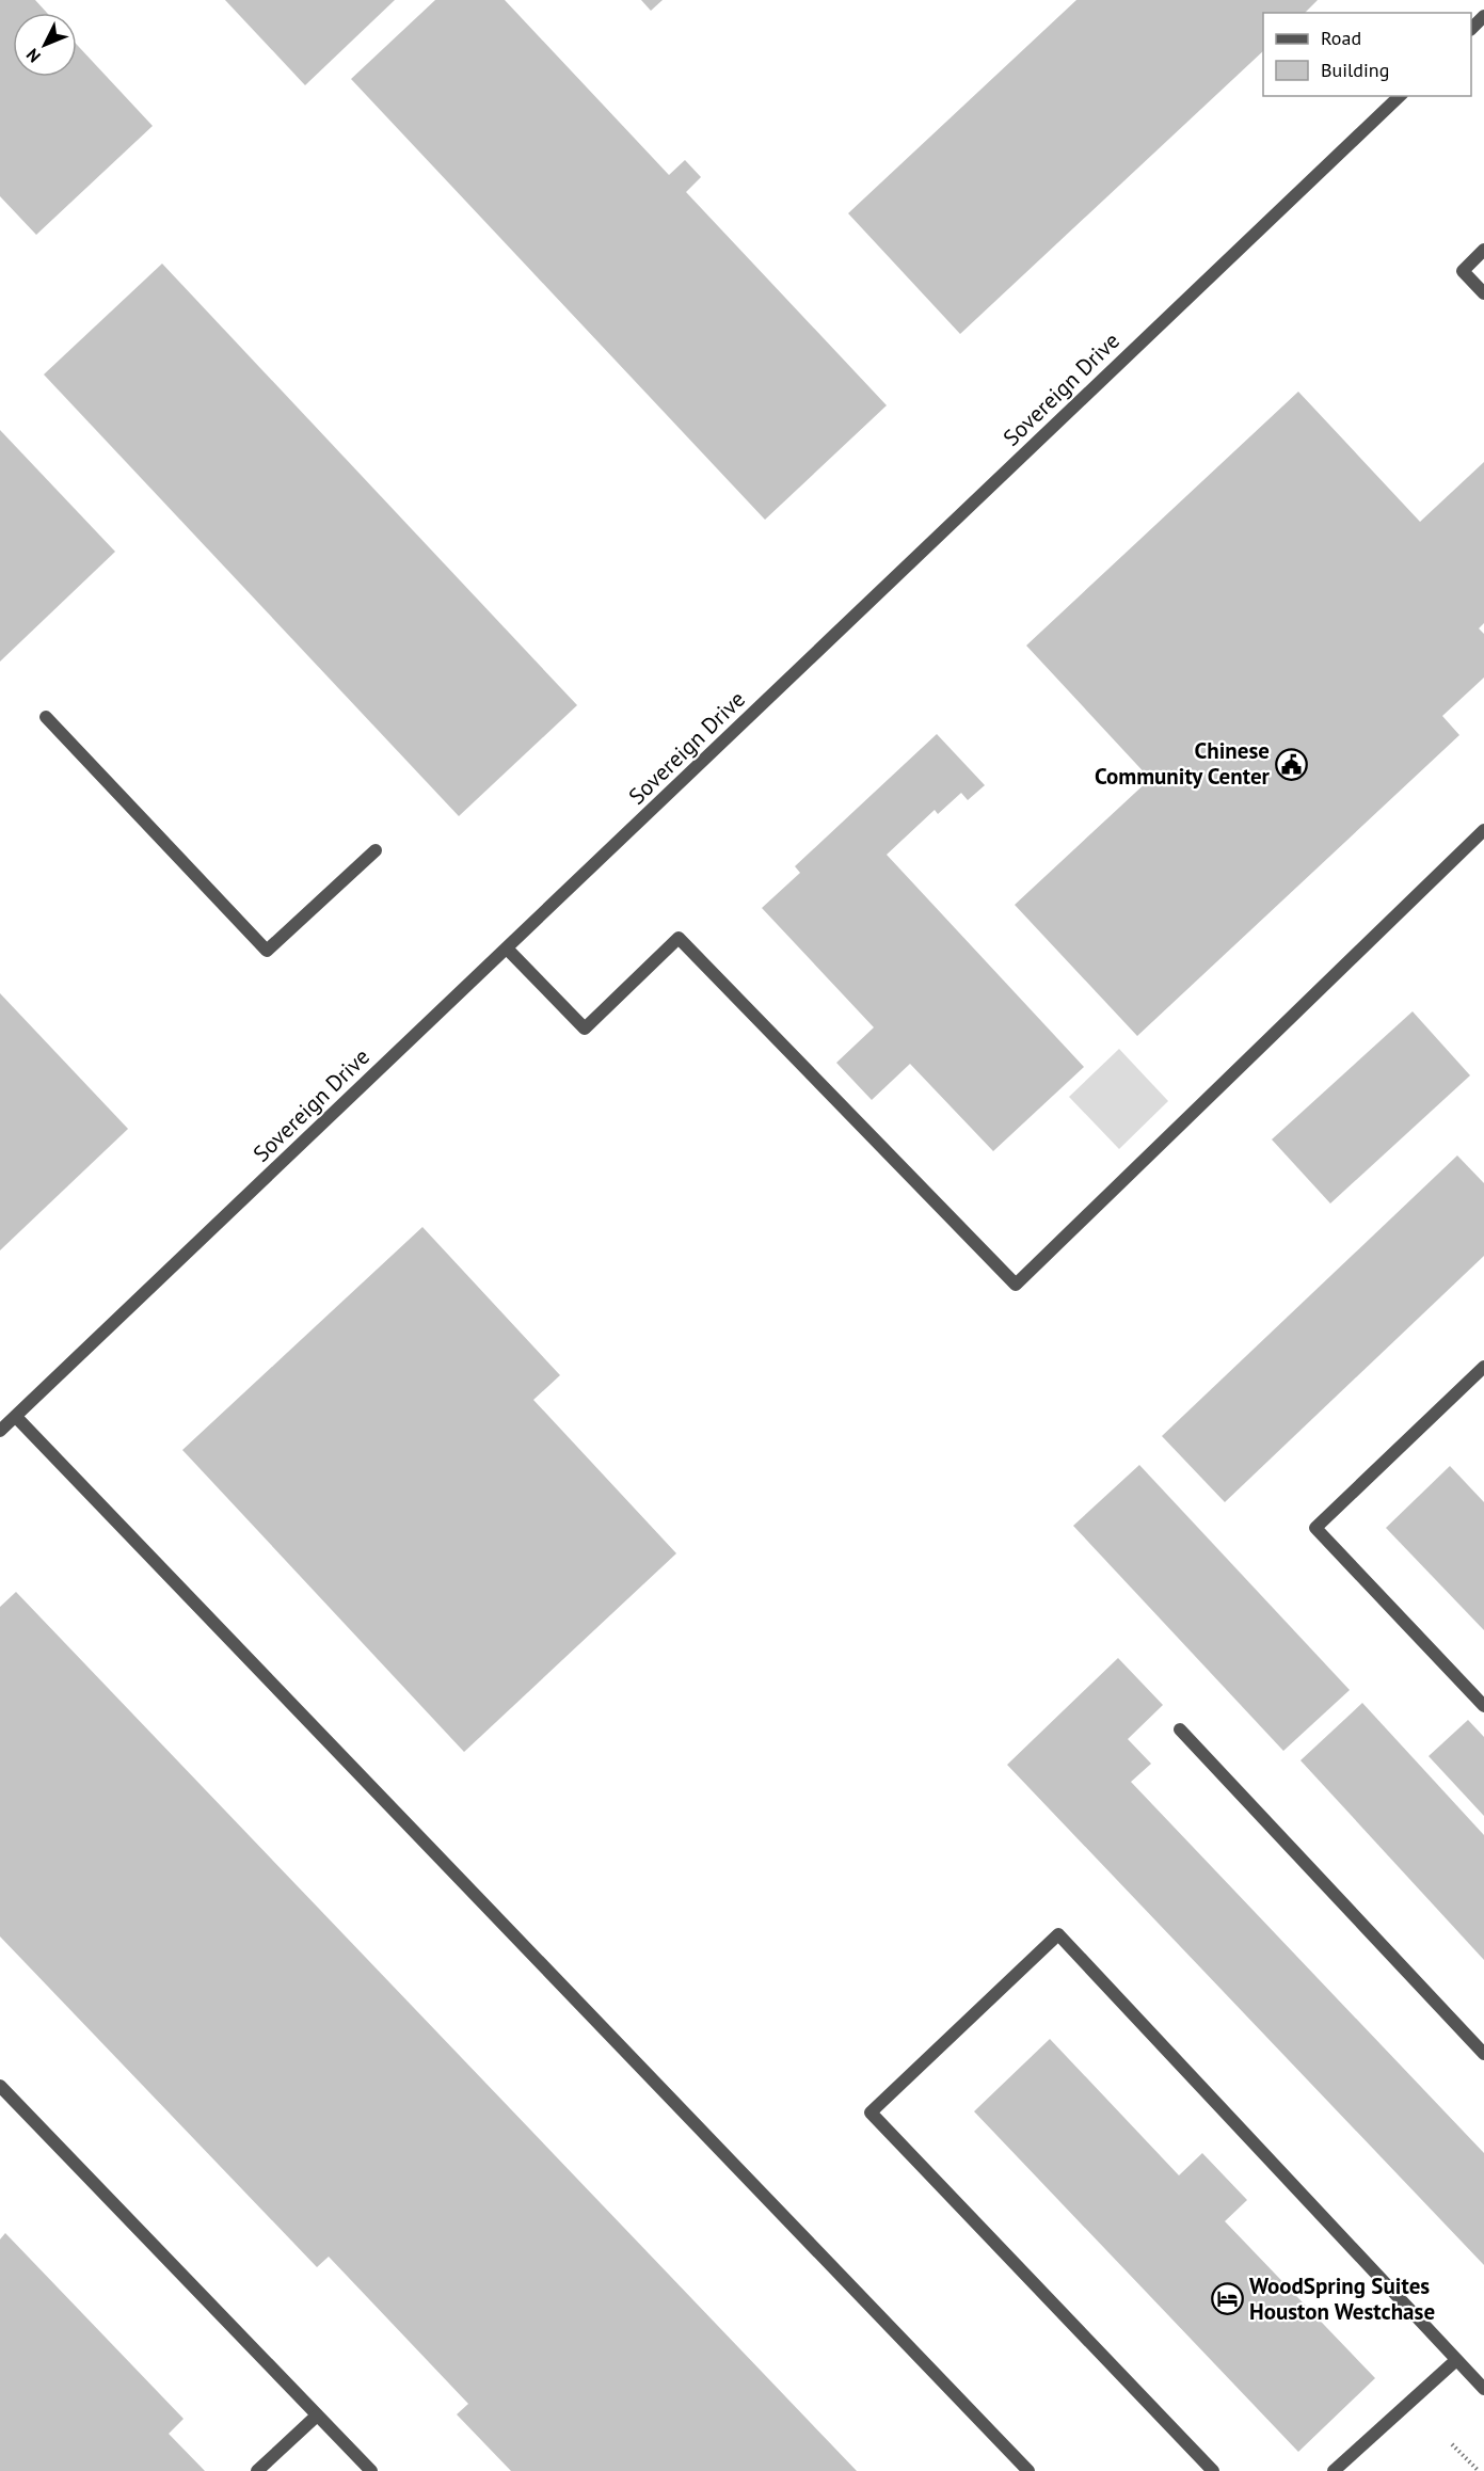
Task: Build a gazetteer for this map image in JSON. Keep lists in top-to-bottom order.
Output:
{
  "streets": {
    "street": ["Sovereign Drive"]
  },
  "places": {
    "public building": ["Chinese Community Center"],
    "hotel": ["WoodSpring Suites Houston Westchase"]
  },
  "legend": ["Road", "Building"],
  "north": "bottom left"
}
